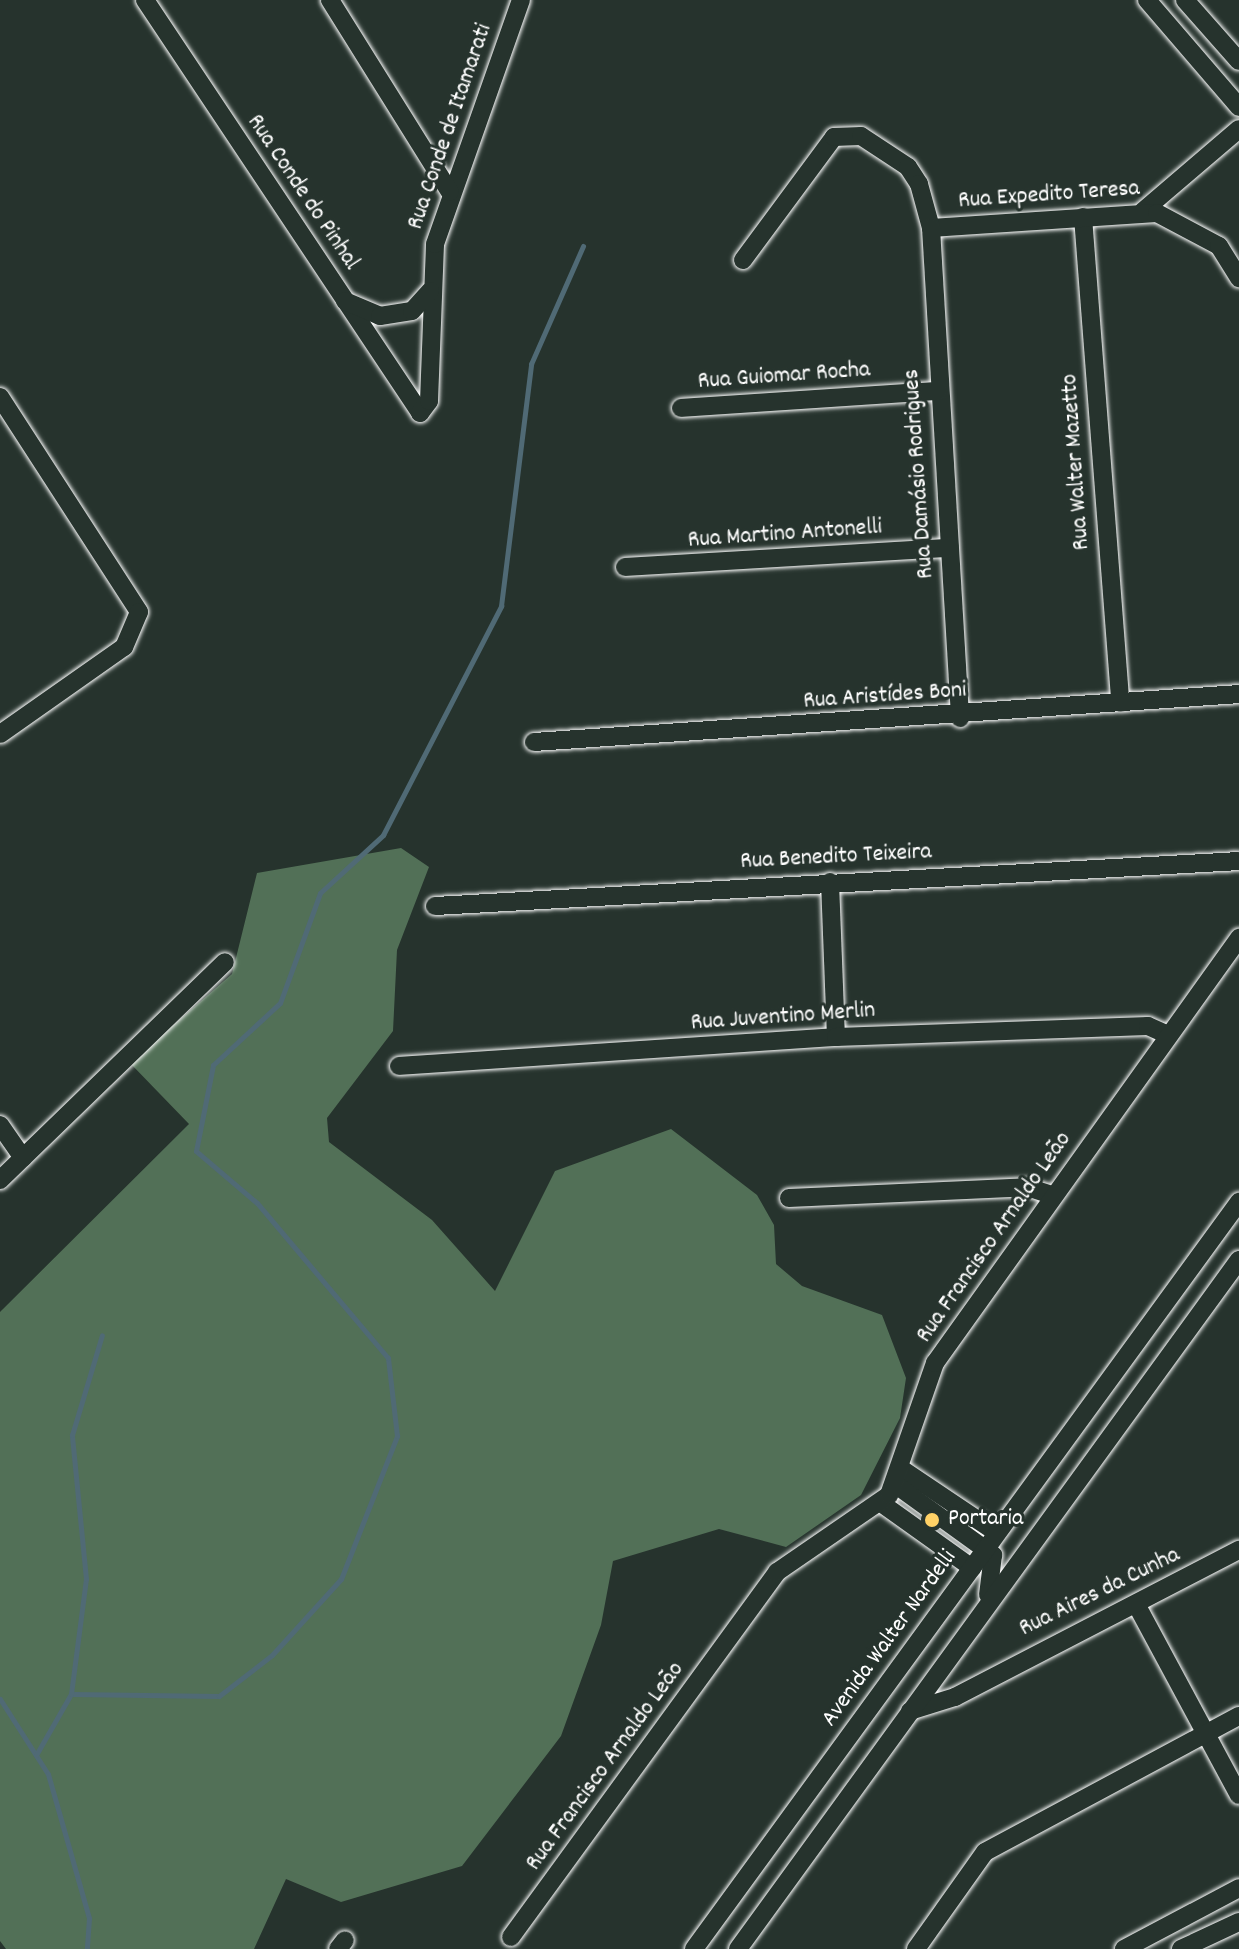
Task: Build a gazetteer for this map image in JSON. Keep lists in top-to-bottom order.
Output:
{
  "streets": {
    "street": [
      "Rua Conde de Itamarati",
      "Rua Conde do Pinhal",
      "Rua Expedito Teresa",
      "Rua Guiomar Rocha",
      "Rua Walter Mazetto",
      "Rua Damásio Rodrigues",
      "Rua Martino Antonelli",
      "Rua Aristídes Boni",
      "Rua Benedito Teixeira",
      "Rua Juventino Merlin",
      "Rua Francisco Arnaldo Leão",
      "Rua Aires da Cunha",
      "Avenida Walter Nardelli"
    ]
  },
  "crossings": [
    ["Rua Conde de Itamarati", "Rua Conde do Pinhal"],
    ["Rua Expedito Teresa", "Rua Walter Mazetto"],
    ["Rua Expedito Teresa", "Rua Damásio Rodrigues"],
    ["Rua Guiomar Rocha", "Rua Damásio Rodrigues"],
    ["Rua Walter Mazetto", "Rua Aristídes Boni"],
    ["Rua Damásio Rodrigues", "Rua Martino Antonelli"],
    ["Rua Damásio Rodrigues", "Rua Aristídes Boni"],
    ["Rua Juventino Merlin", "Rua Francisco Arnaldo Leão"]
  ],
  "places": ["Portaria"]
}
